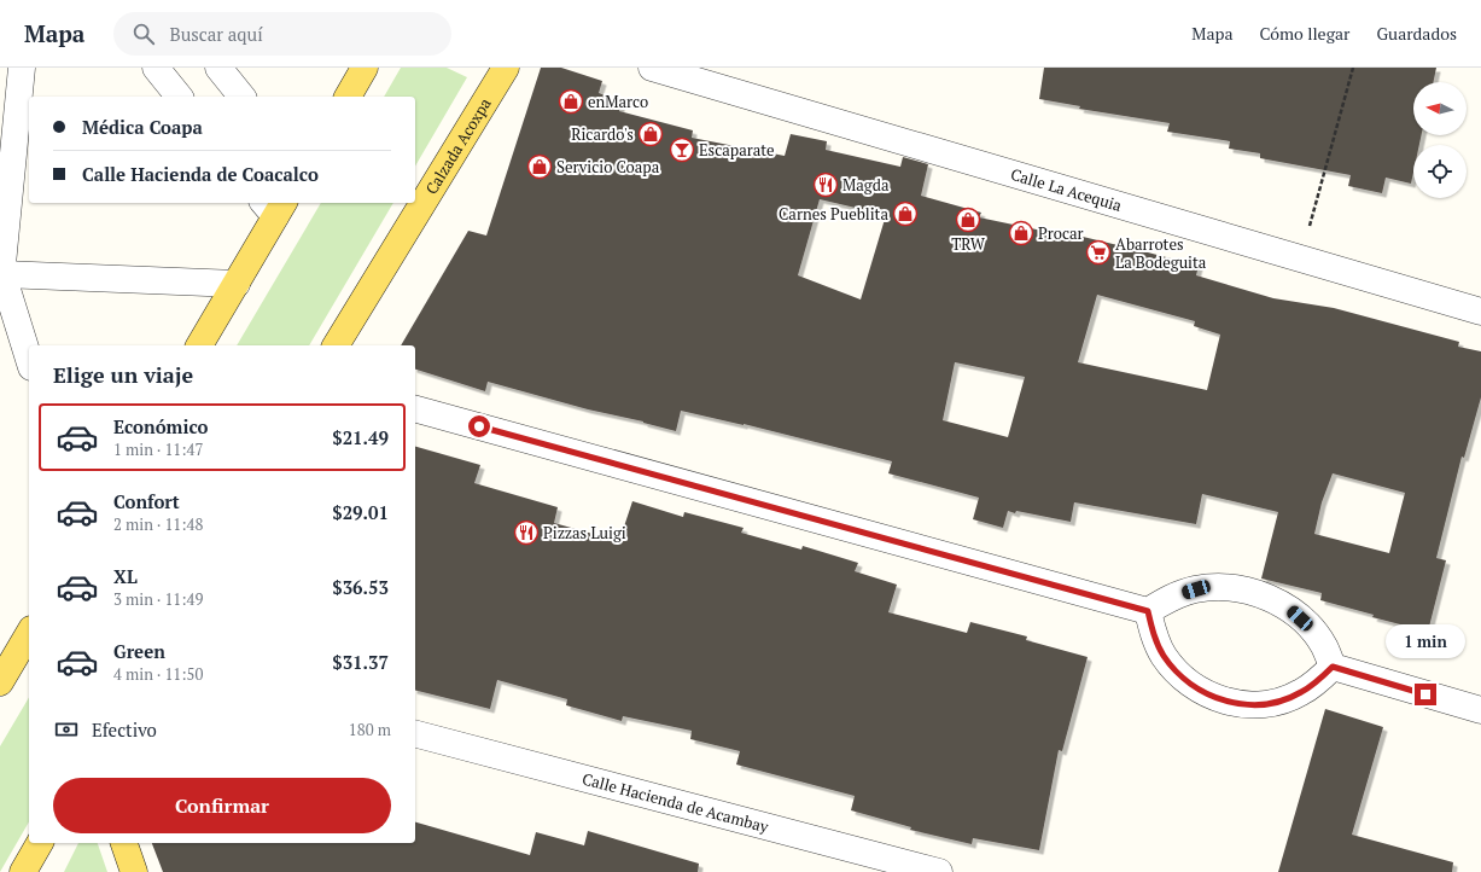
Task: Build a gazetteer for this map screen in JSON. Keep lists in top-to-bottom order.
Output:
{
  "streets": {
    "main road": ["Calzada Acoxpa"],
    "street": ["Calle La Acequia", "Calle Hacienda de Acambay"]
  },
  "places": {
    "shop": [
      "enMarco",
      "Ricardo's",
      "Servicio Coapa",
      "Carnes Pueblita",
      "TRW",
      "Procar"
    ],
    "bar": ["Escaparate"],
    "restaurant": ["Magda", "Pizzas Luigi"],
    "supermarket": ["Abarrotes La Bodeguita"]
  },
  "north": "left",
  "page": {
    "header": "Mapa",
    "search": "Buscar aquí",
    "nav": ["Mapa", "Cómo llegar", "Guardados"],
    "banner": ["Médica Coapa", "Calle Hacienda de Coacalco"],
    "heading": "Elige un viaje",
    "list": [
      {
        "name": "Económico",
        "note": "1 min · 11:47",
        "value": "$21.49"
      },
      {
        "name": "Confort",
        "note": "2 min · 11:48",
        "value": "$29.01"
      },
      {
        "name": "XL",
        "note": "3 min · 11:49",
        "value": "$36.53"
      },
      {
        "name": "Green",
        "note": "4 min · 11:50",
        "value": "$31.37"
      }
    ],
    "bubble": "1 min",
    "pay": ["Efectivo", "180 m"],
    "buttons": "Confirmar"
  }
}
